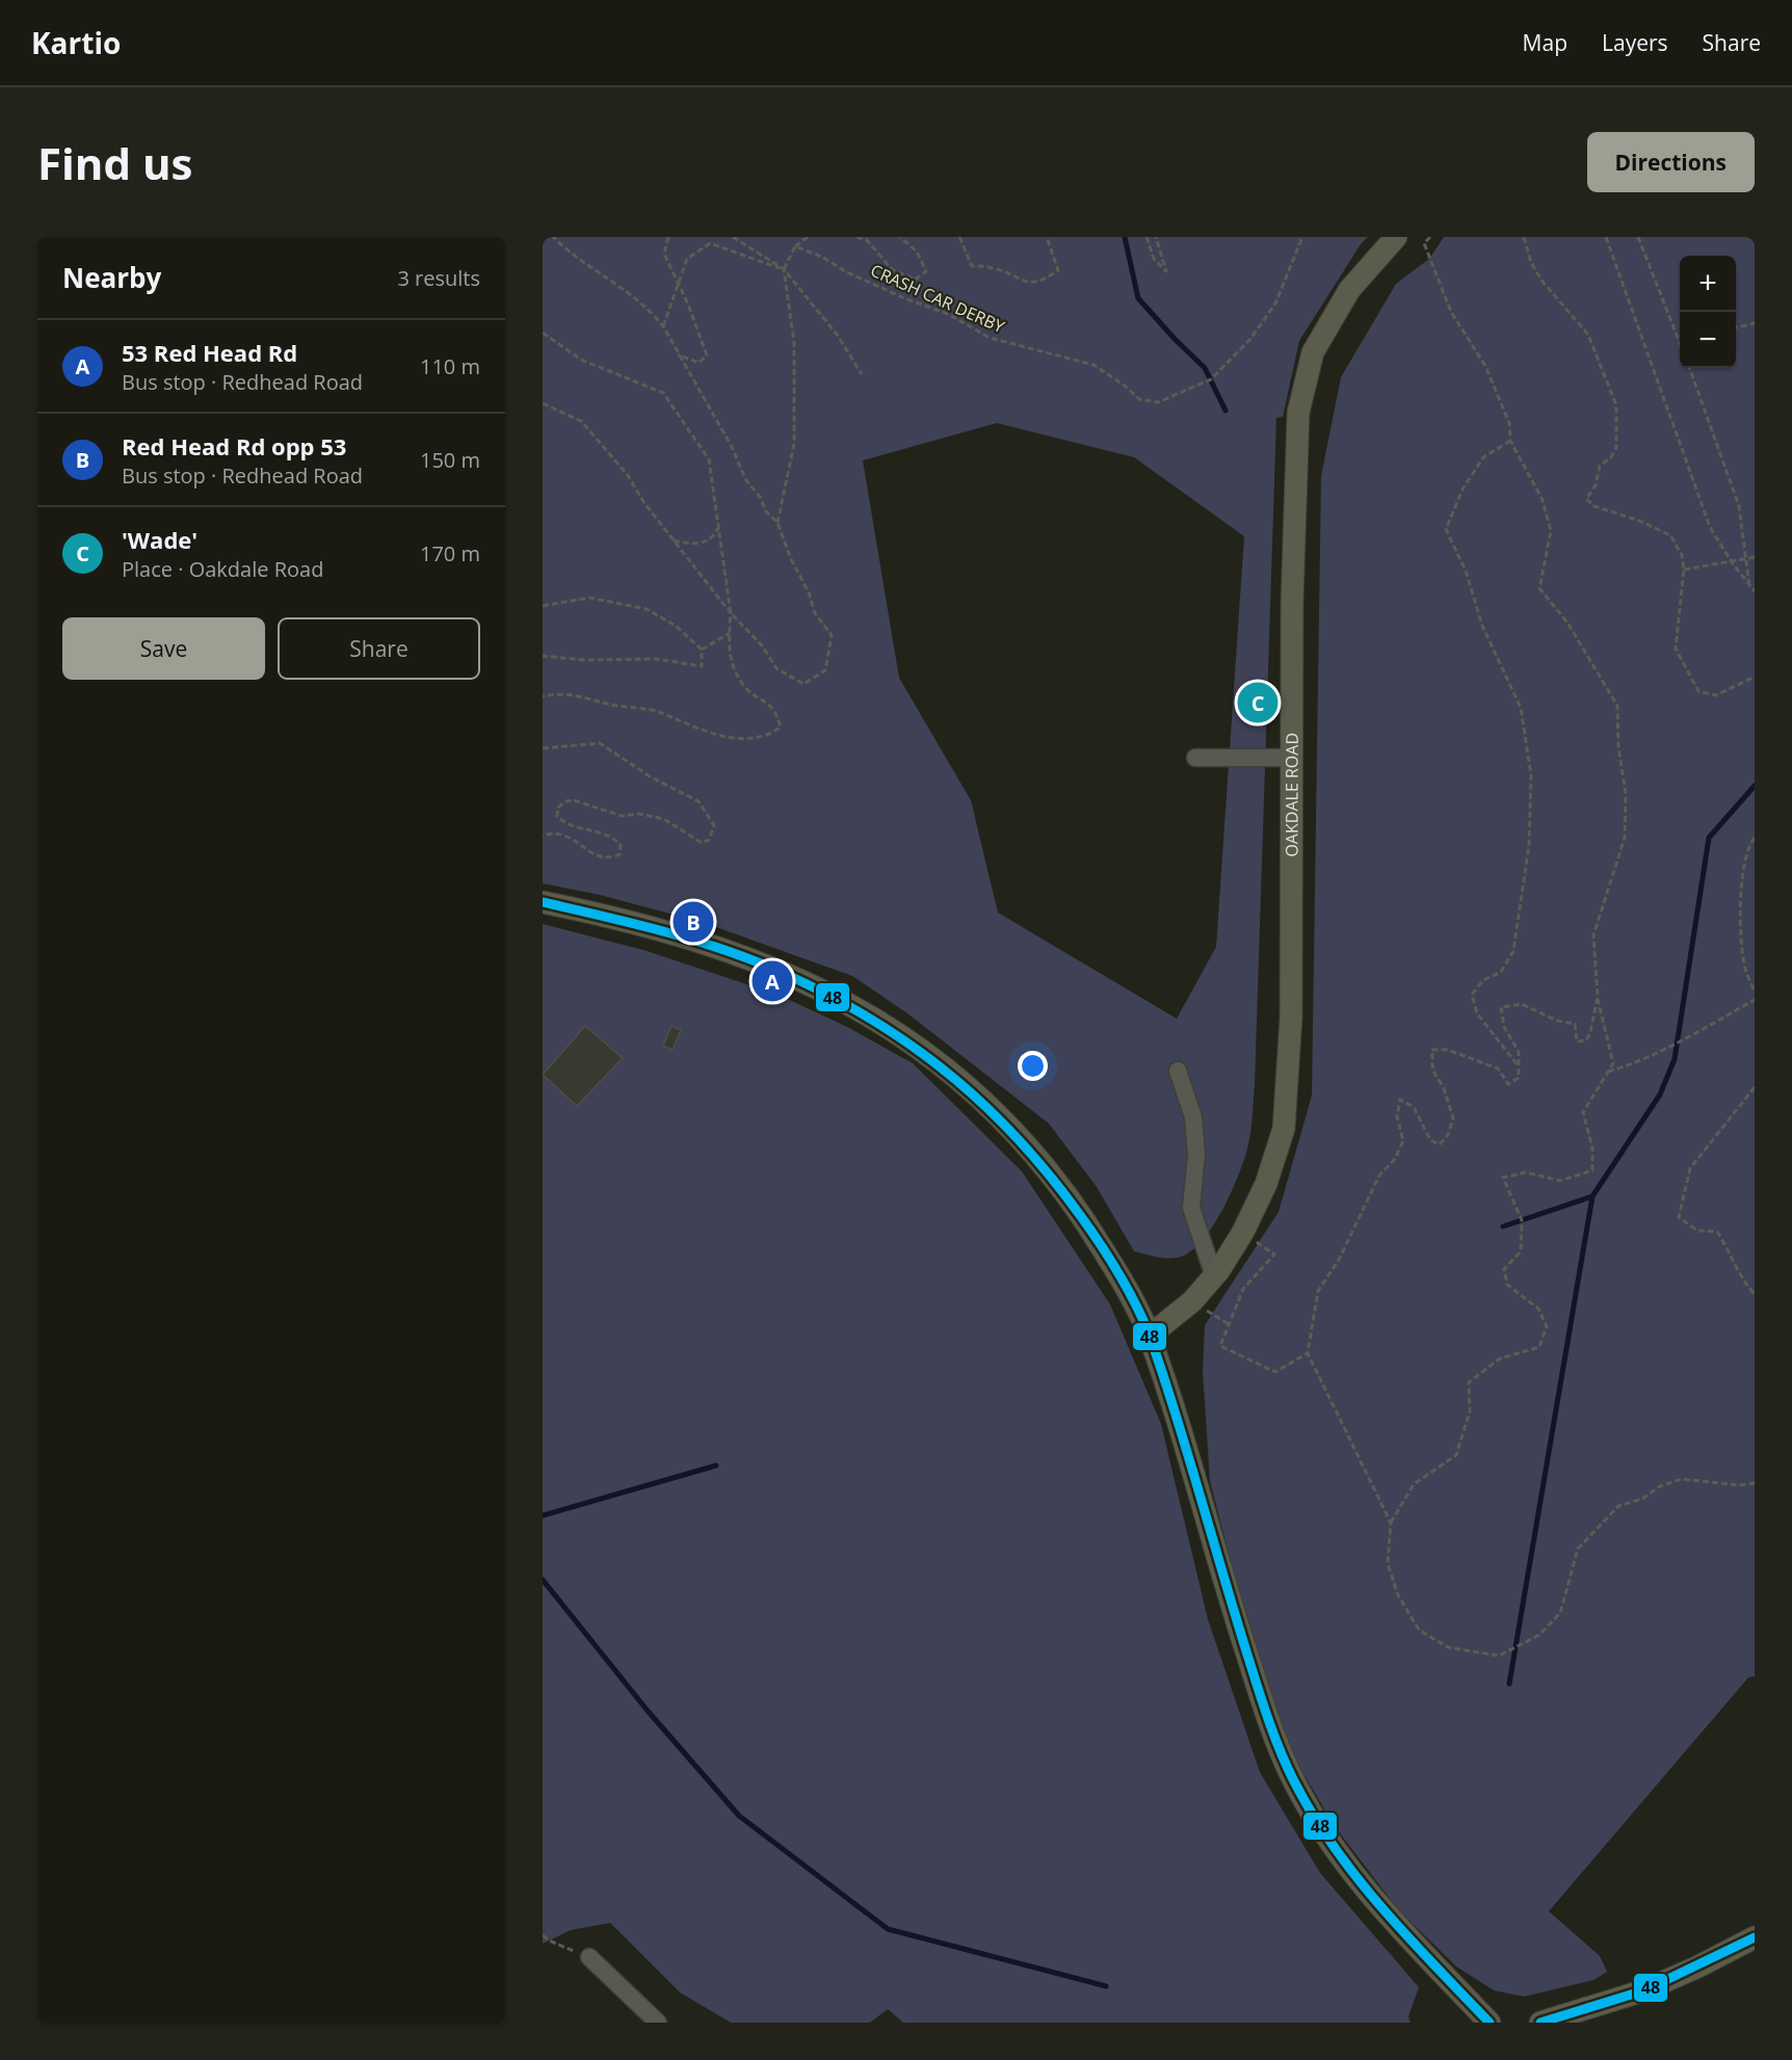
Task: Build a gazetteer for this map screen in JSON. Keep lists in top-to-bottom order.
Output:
{
  "streets": {
    "main road": ["OAKDALE ROAD"],
    "path": ["CRASH CAR DERBY"]
  },
  "lines": ["transit line 48"],
  "page": {
    "header": "Kartio",
    "nav": ["Map", "Layers", "Share"],
    "buttons": [
      "Directions",
      ["Save", "Share"]
    ],
    "title": "Find us",
    "heading": ["Nearby", "3 results"],
    "map_buttons": ["+", "−"],
    "list": [
      {
        "mark": "A",
        "name": "53 Red Head Rd",
        "note": "Bus stop · Redhead Road",
        "value": "110 m"
      },
      {
        "mark": "B",
        "name": "Red Head Rd opp 53",
        "note": "Bus stop · Redhead Road",
        "value": "150 m"
      },
      {
        "mark": "C",
        "name": "'Wade'",
        "note": "Place · Oakdale Road",
        "value": "170 m"
      }
    ],
    "pins": ["C", "B", "A"]
  }
}
